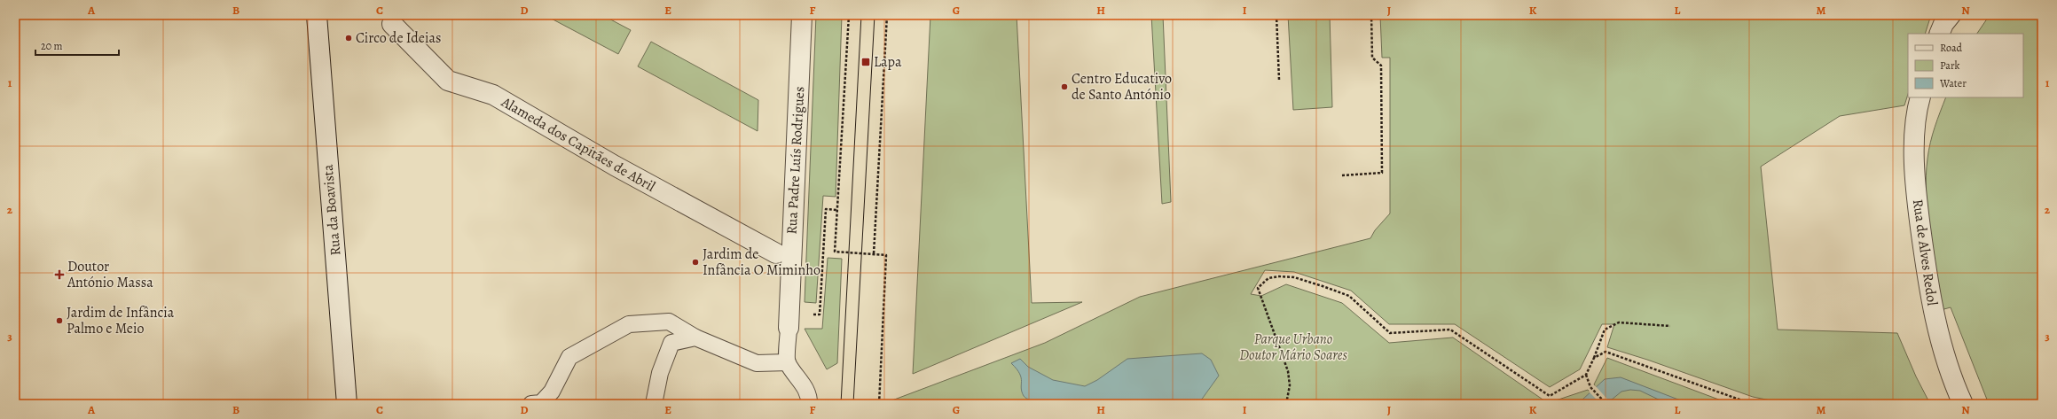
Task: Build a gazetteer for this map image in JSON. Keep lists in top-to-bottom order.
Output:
{
  "streets": {
    "street": [
      "Alameda dos Capitães de Abril",
      "Rua Padre Luís Rodrigues",
      "Rua da Boavista",
      "Rua de Alves Redol"
    ]
  },
  "parks": ["Parque Urbano Doutor Mário Soares"],
  "places": {
    "other": [
      "Circo de Ideias",
      "Centro Educativo de Santo António",
      "Jardim de Infância O Miminho",
      "Jardim de Infância Palmo e Meio"
    ],
    "transit": ["Lapa"],
    "health": ["Doutor António Massa"]
  },
  "legend": ["Road", "Park", "Water"],
  "scale_bar": "20 m",
  "grid": {
    "columns": [
      "A",
      "B",
      "C",
      "D",
      "E",
      "F",
      "G",
      "H",
      "I",
      "J",
      "K",
      "L",
      "M",
      "N"
    ],
    "rows": ["1", "2", "3"]
  }
}
